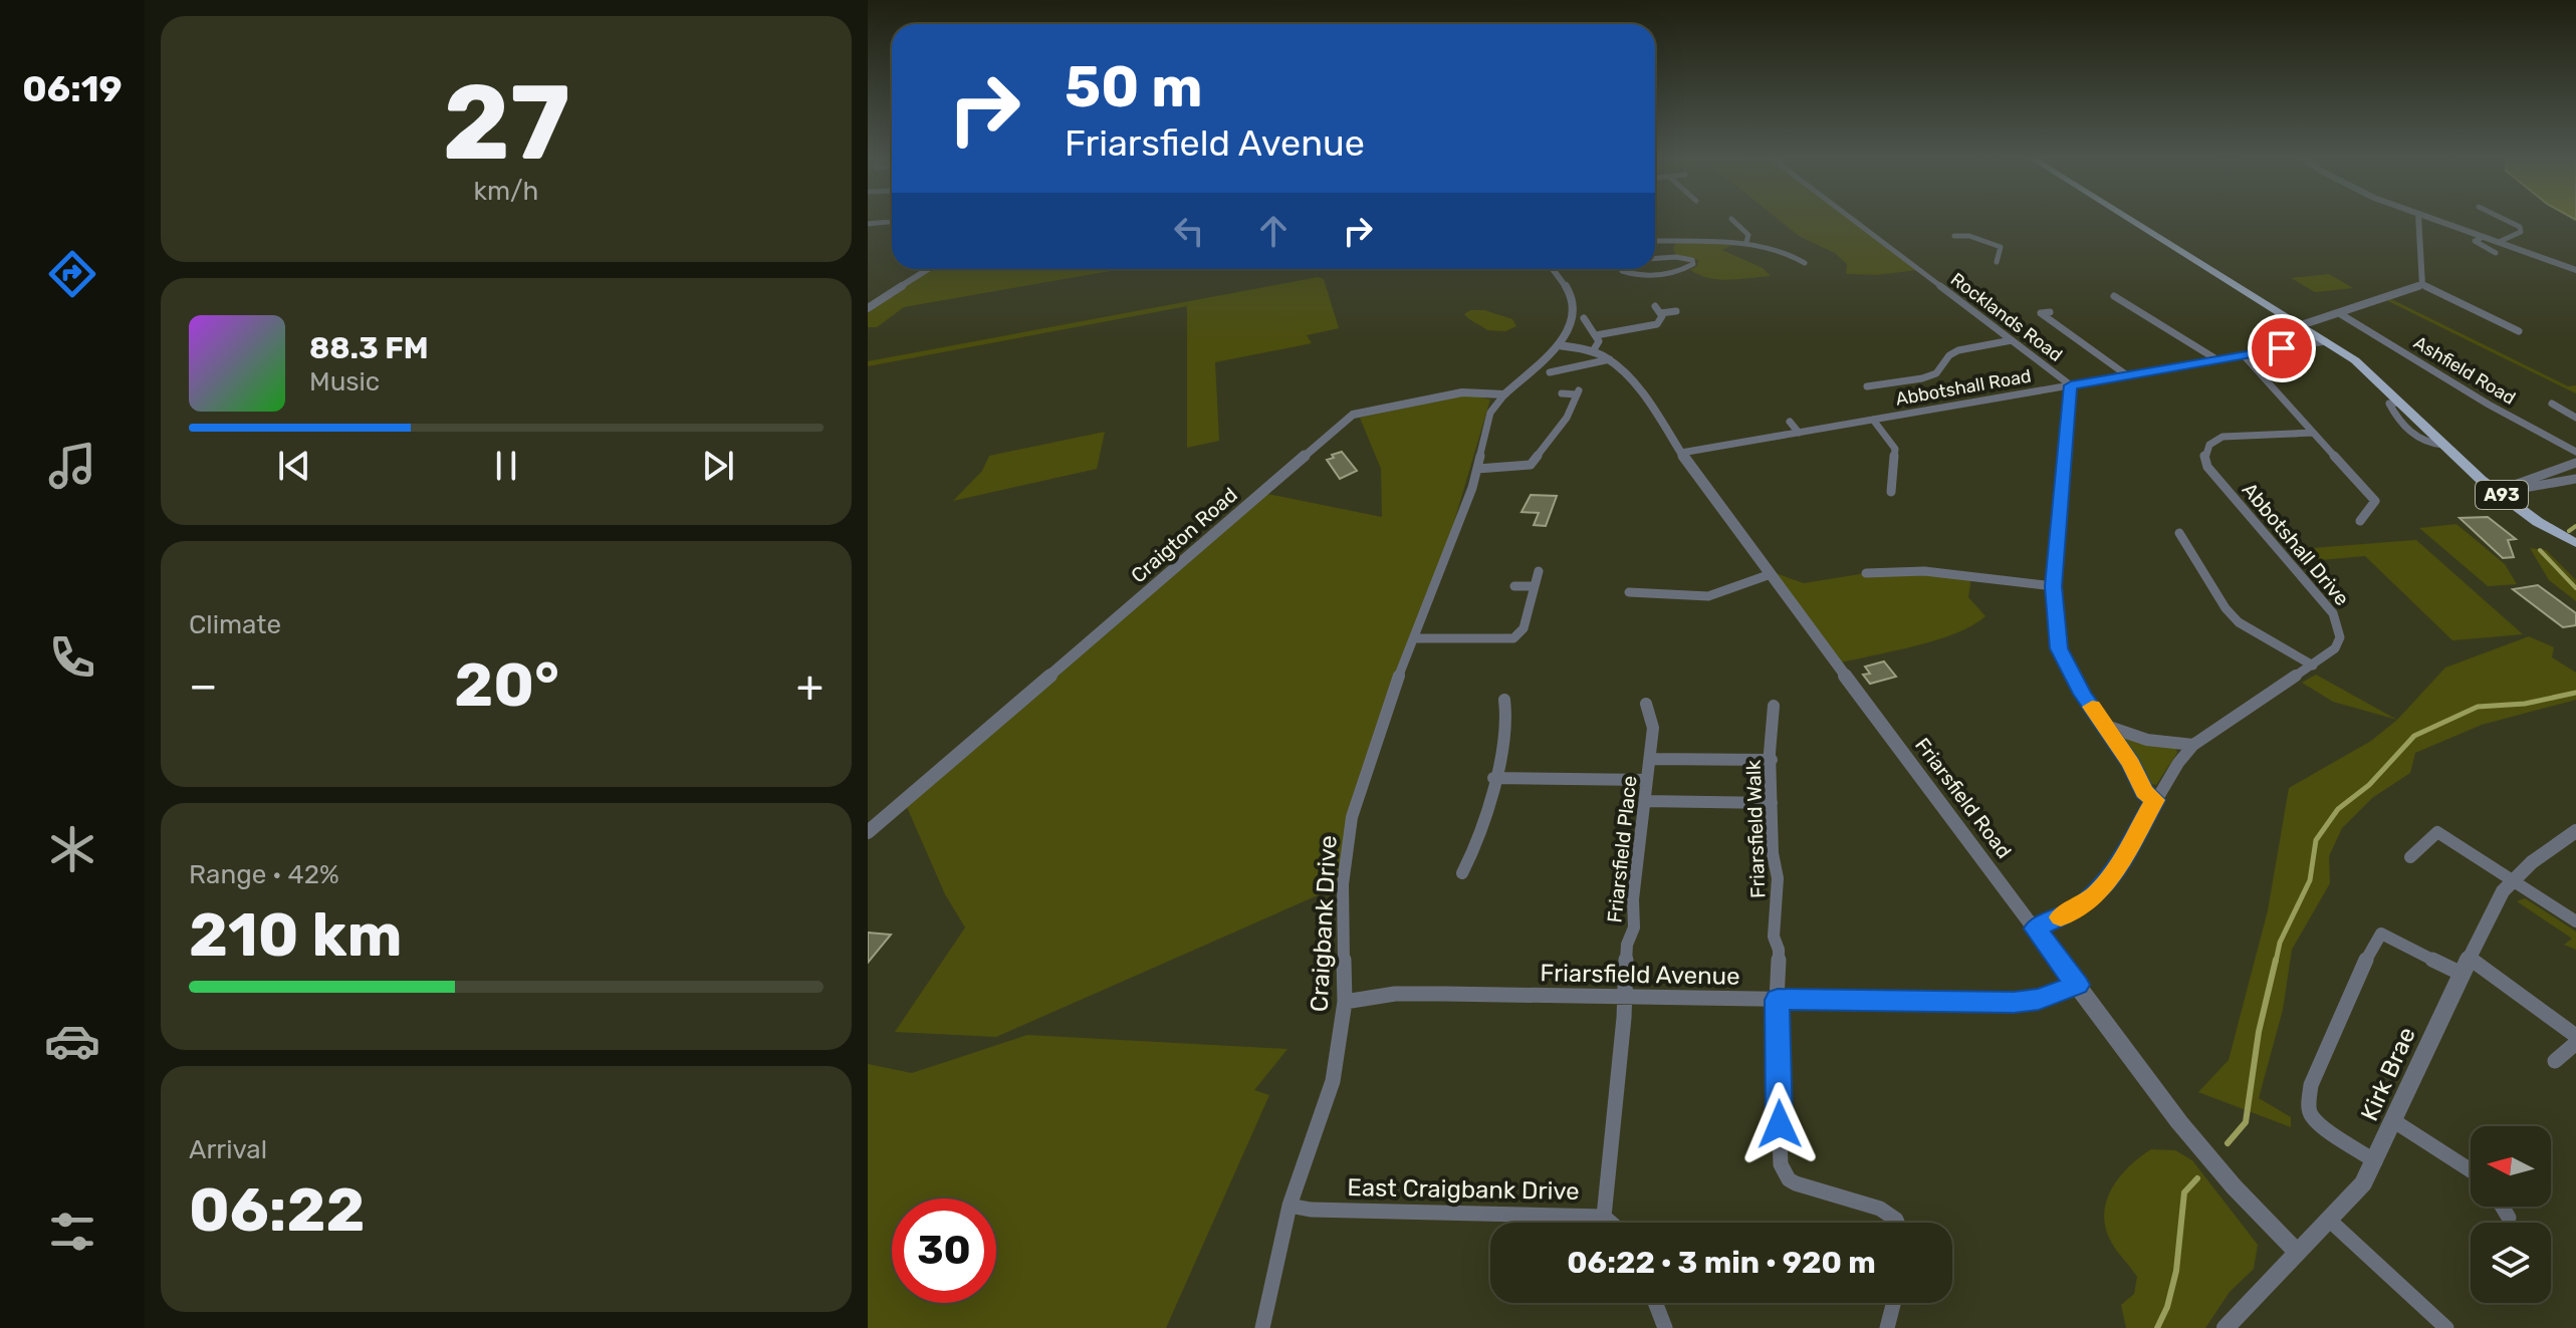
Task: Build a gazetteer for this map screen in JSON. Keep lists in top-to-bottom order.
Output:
{
  "streets": {
    "main road": ["A93"],
    "street": [
      "Rocklands Road",
      "Ashfield Road",
      "Abbotshall Road",
      "Craigton Road",
      "Abbotshall Drive",
      "Friarsfield Road",
      "Friarsfield Walk",
      "Friarsfield Place",
      "Craigbank Drive",
      "Friarsfield Avenue",
      "Kirk Brae",
      "East Craigbank Drive"
    ]
  },
  "crossings": [
    ["Rocklands Road", "Abbotshall Road"],
    ["Abbotshall Road", "A93"],
    ["Abbotshall Road", "Friarsfield Road"],
    ["Craigton Road", "Craigbank Drive"],
    ["Abbotshall Drive", "Friarsfield Road"],
    ["Friarsfield Road", "Friarsfield Avenue"],
    ["Friarsfield Road", "Kirk Brae"],
    ["Friarsfield Walk", "Friarsfield Avenue"],
    ["Friarsfield Place", "Friarsfield Avenue"],
    ["Friarsfield Place", "East Craigbank Drive"],
    ["Craigbank Drive", "Friarsfield Avenue"],
    ["Craigbank Drive", "East Craigbank Drive"]
  ],
  "north": "left",
  "page": {
    "tabs": "06:19",
    "tile": [
      ["27", "km/h"],
      "Climate",
      ["Range · 42%", "210 km"],
      ["Arrival", "06:22"]
    ],
    "turn": ["50 m", "Friarsfield Avenue"],
    "song": ["88.3 FM", "Music"],
    "heat": ["−", "20°", "+"],
    "limit": "30",
    "trip": "06:22 · 3 min · 920 m"
  }
}
